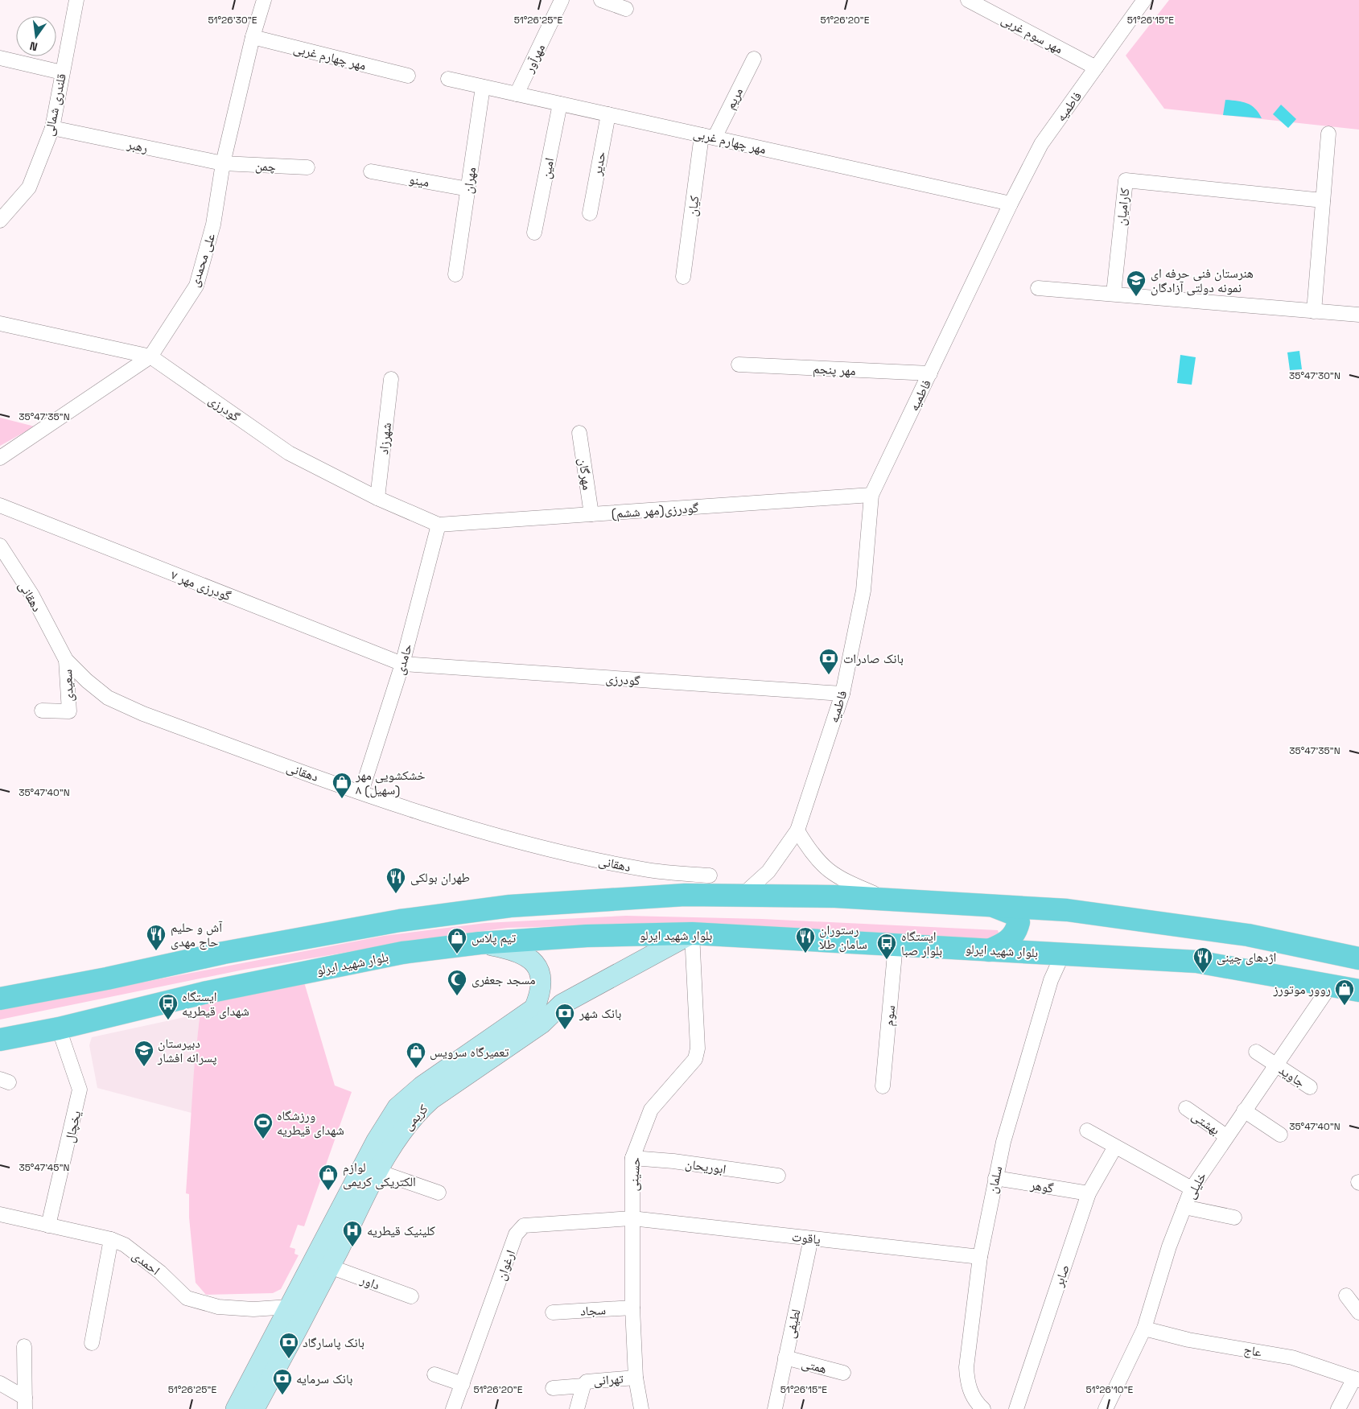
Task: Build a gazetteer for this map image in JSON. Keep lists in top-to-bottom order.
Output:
{
  "streets": {
    "main road": ["بلوار شهید ایرلو", "کریمی"],
    "street": [
      "مهر سوم غربی",
      "مهر چهارم غربی",
      "مهرآور",
      "مریم",
      "قلندری شمالی",
      "فاطمیه",
      "رهبر",
      "حدیر",
      "چمن",
      "امین",
      "مینو",
      "مهران",
      "کیان",
      "کارامیان",
      "علی محمدی",
      "مهر پنجم",
      "گودرزی",
      "شهرزاد",
      "مهرگان",
      "گودرزی(مهر ششم)",
      "گودرزی مهر ۷",
      "دهقانی",
      "حامدی",
      "سعیدی",
      "سوم",
      "جاوید",
      "بهشتی",
      "یخچال",
      "ابوریحان",
      "حسینی",
      "سلمان",
      "خلیلی",
      "گوهر",
      "یاقوت",
      "احمدی",
      "ارغوان",
      "صابر",
      "داور",
      "سجاد",
      "لطیفی",
      "عاج",
      "همتی",
      "تهرانی"
    ]
  },
  "crossings": [
    ["مهر سوم غربی", "فاطمیه"],
    ["مهر چهارم غربی", "مهرآور"],
    ["مهر چهارم غربی", "مریم"],
    ["مهر چهارم غربی", "فاطمیه"],
    ["مهر چهارم غربی", "حدیر"],
    ["مهر چهارم غربی", "امین"],
    ["مهر چهارم غربی", "مهران"],
    ["مهر چهارم غربی", "کیان"],
    ["مهر چهارم غربی", "علی محمدی"],
    ["مریم", "کیان"],
    ["قلندری شمالی", "رهبر"],
    ["فاطمیه", "مهر پنجم"],
    ["فاطمیه", "گودرزی"],
    ["فاطمیه", "گودرزی(مهر ششم)"],
    ["رهبر", "چمن"],
    ["رهبر", "علی محمدی"],
    ["چمن", "علی محمدی"],
    ["مینو", "مهران"],
    ["علی محمدی", "گودرزی"],
    ["گودرزی", "شهرزاد"],
    ["گودرزی", "گودرزی(مهر ششم)"],
    ["گودرزی", "گودرزی مهر ۷"],
    ["گودرزی", "حامدی"],
    ["مهرگان", "گودرزی(مهر ششم)"],
    ["گودرزی(مهر ششم)", "حامدی"],
    ["گودرزی مهر ۷", "حامدی"],
    ["دهقانی", "حامدی"],
    ["دهقانی", "سعیدی"],
    ["بلوار شهید ایرلو", "سوم"],
    ["بلوار شهید ایرلو", "کریمی"],
    ["بلوار شهید ایرلو", "یخچال"],
    ["بلوار شهید ایرلو", "حسینی"],
    ["بلوار شهید ایرلو", "سلمان"],
    ["بلوار شهید ایرلو", "خلیلی"],
    ["جاوید", "خلیلی"],
    ["کریمی", "حسینی"],
    ["کریمی", "احمدی"],
    ["کریمی", "داور"],
    ["بهشتی", "خلیلی"],
    ["یخچال", "احمدی"],
    ["ابوریحان", "حسینی"],
    ["حسینی", "یاقوت"],
    ["حسینی", "ارغوان"],
    ["حسینی", "سجاد"],
    ["حسینی", "تهرانی"],
    ["سلمان", "گوهر"],
    ["سلمان", "یاقوت"],
    ["خلیلی", "عاج"],
    ["گوهر", "صابر"],
    ["یاقوت", "ارغوان"],
    ["یاقوت", "لطیفی"],
    ["لطیفی", "همتی"]
  ],
  "places": {
    "school or university": ["هنرستان فنی حرفه ای نمونه دولتی آزادگان", "دبیرستان پسرانه افشار"],
    "bank": [
      "بانک صادرات",
      "بانک شهر",
      "بانک پاسارگاد",
      "بانک سرمایه"
    ],
    "shop": [
      "خشکشویی مهر ۸ (سهیل)",
      "تیم پلاس",
      "روور موتورز",
      "تعمیرگاه سرویس",
      "لوازم الکتریکی کریمی"
    ],
    "restaurant": [
      "طهران بولکی",
      "آش و حلیم حاج مهدی",
      "رستوران سامان طلا",
      "اژدهای چینی"
    ],
    "bus stop": ["ایستگاه بلوار صبا", "ایستگاه شهدای قیطریه"],
    "mosque": ["مسجد جعفری"],
    "sports": ["ورزشگاه شهدای قیطریه"],
    "hospital": ["کلینیک قیطریه"]
  },
  "north": "bottom",
  "coordinates": [
    "51°26'30\"E",
    "51°26'25\"E",
    "51°26'20\"E",
    "51°26'15\"E",
    "35°47'30\"N",
    "35°47'35\"N",
    "35°47'40\"N",
    "35°47'45\"N",
    "51°26'10\"E"
  ]
}
